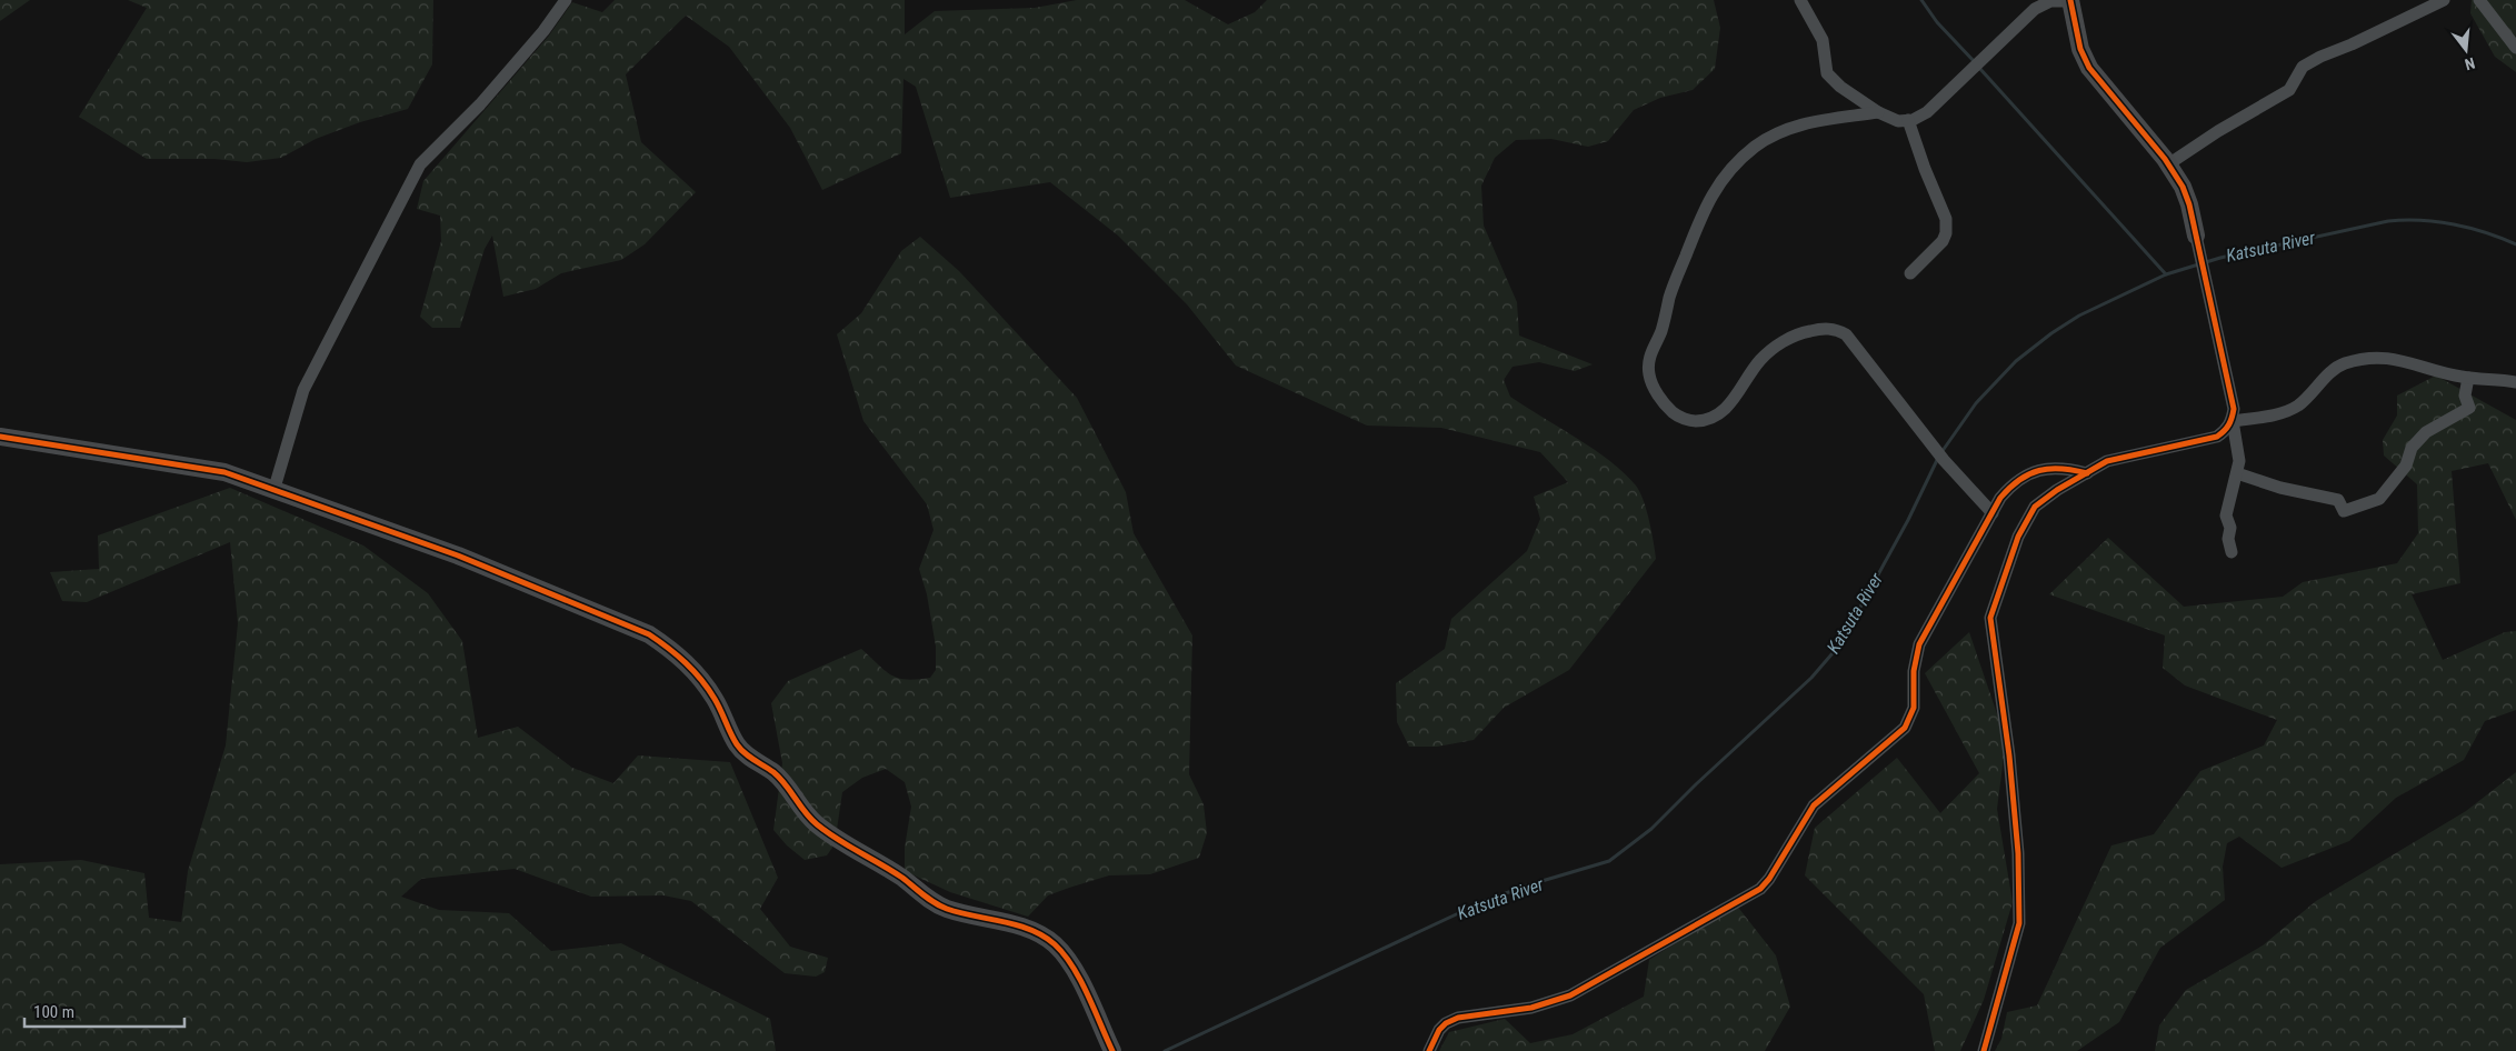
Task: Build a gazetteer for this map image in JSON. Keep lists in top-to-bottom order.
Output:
{
  "water": ["Katsuta River"],
  "scale_bar": "100 m",
  "north": "bottom"
}
